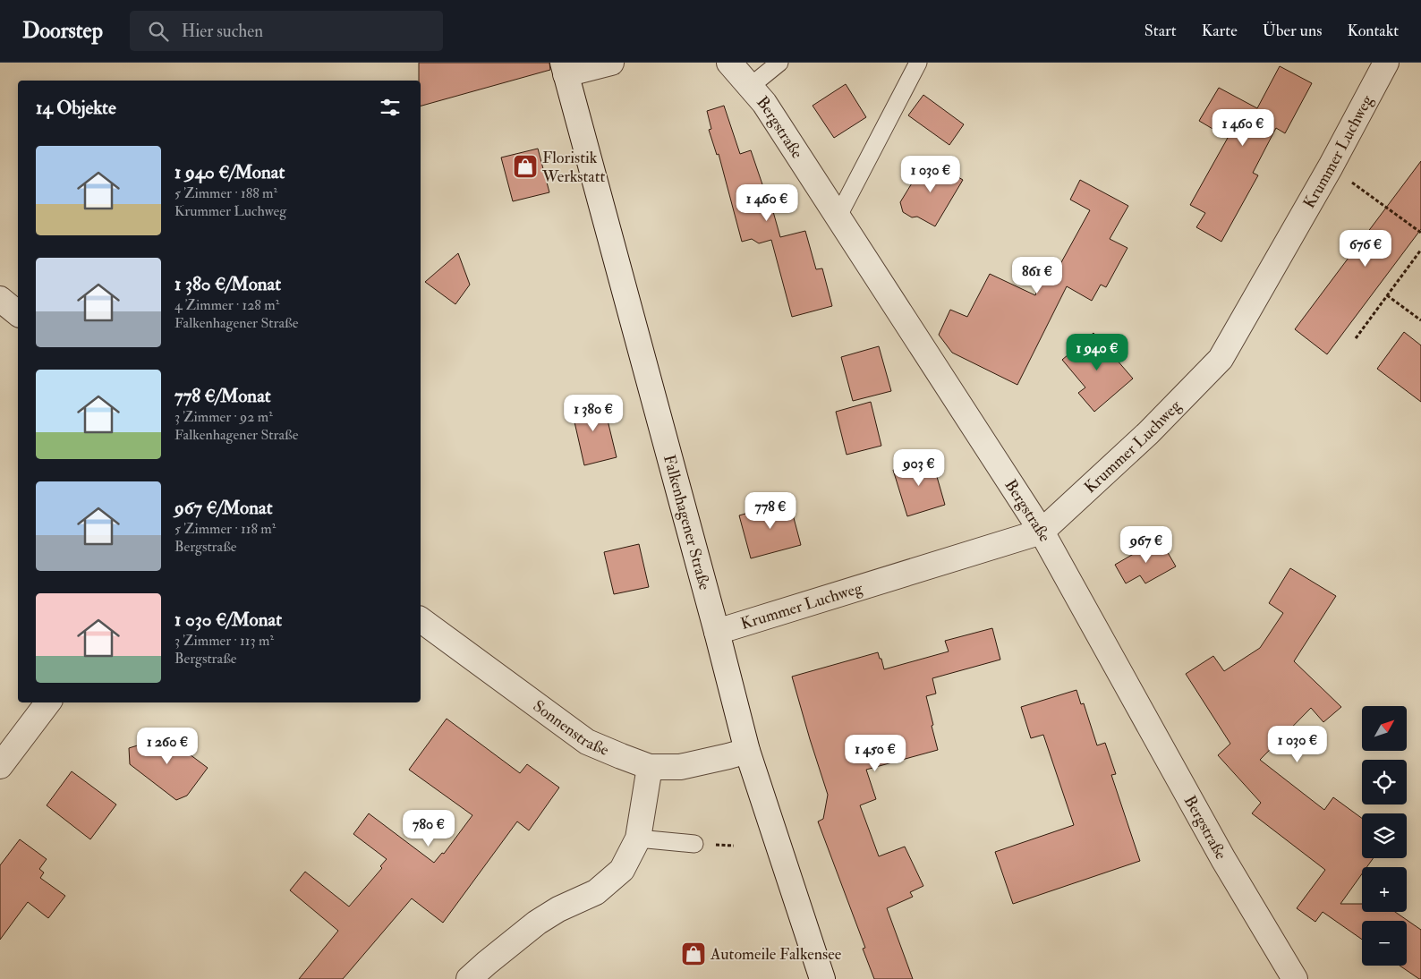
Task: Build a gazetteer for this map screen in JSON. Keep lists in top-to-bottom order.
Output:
{
  "streets": {
    "street": [
      "Bergstraße",
      "Krummer Luchweg",
      "Falkenhagener Straße",
      "Sonnenstraße"
    ]
  },
  "crossings": [
    ["Bergstraße", "Krummer Luchweg"],
    ["Krummer Luchweg", "Falkenhagener Straße"],
    ["Falkenhagener Straße", "Sonnenstraße"]
  ],
  "places": {
    "shop": ["Floristik Werkstatt", "Automeile Falkensee"]
  },
  "north": "top right",
  "page": {
    "header": "Doorstep",
    "search": "Hier suchen",
    "nav": [
      "Start",
      "Karte",
      "Über uns",
      "Kontakt"
    ],
    "heading": "14 Objekte",
    "price": [
      "1 460 €",
      "1 030 €",
      "1 460 €",
      "676 €",
      "861 €",
      "1 940 €",
      "1 380 €",
      "903 €",
      "778 €",
      "967 €",
      "1 030 €",
      "1 260 €",
      "1 450 €",
      "780 €"
    ],
    "list": [
      {
        "name": "1 940 €/Monat",
        "note": "5 Zimmer · 188 m² · Krummer Luchweg"
      },
      {
        "name": "1 380 €/Monat",
        "note": "4 Zimmer · 128 m² · Falkenhagener Straße"
      },
      {
        "name": "778 €/Monat",
        "note": "3 Zimmer · 92 m² · Falkenhagener Straße"
      },
      {
        "name": "967 €/Monat",
        "note": "5 Zimmer · 118 m² · Bergstraße"
      },
      {
        "name": "1 030 €/Monat",
        "note": "3 Zimmer · 113 m² · Bergstraße"
      }
    ],
    "map_buttons": ["+", "−"]
  }
}
